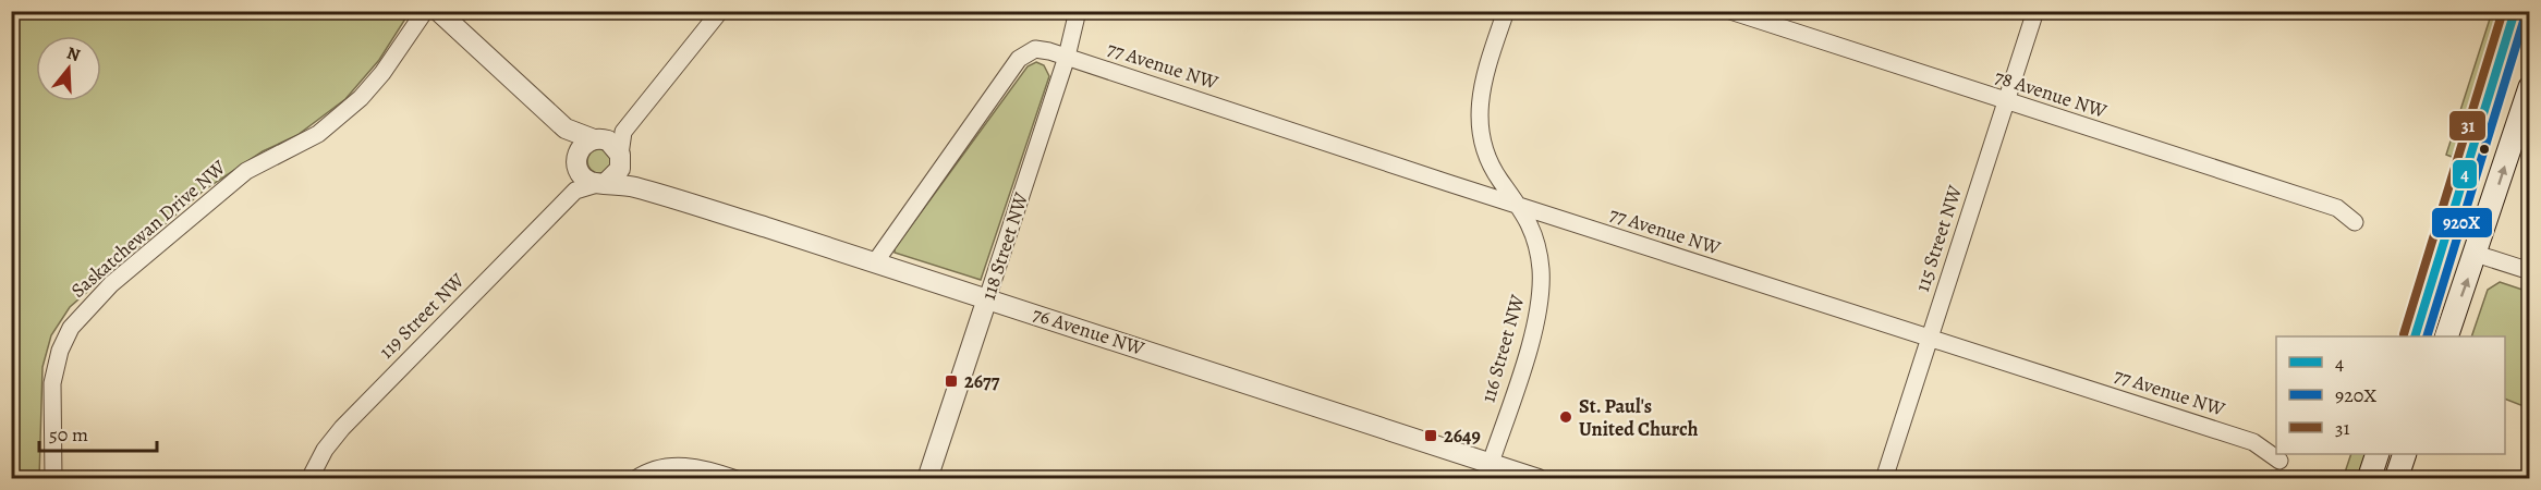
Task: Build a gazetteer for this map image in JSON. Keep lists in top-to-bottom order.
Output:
{
  "streets": {
    "street": [
      "77 Avenue NW",
      "78 Avenue NW",
      "Saskatchewan Drive NW",
      "115 Street NW",
      "118 Street NW",
      "119 Street NW",
      "76 Avenue NW",
      "116 Street NW"
    ]
  },
  "crossings": [
    ["77 Avenue NW", "115 Street NW"],
    ["77 Avenue NW", "118 Street NW"],
    ["77 Avenue NW", "76 Avenue NW"],
    ["77 Avenue NW", "116 Street NW"],
    ["78 Avenue NW", "115 Street NW"],
    ["118 Street NW", "76 Avenue NW"],
    ["119 Street NW", "76 Avenue NW"],
    ["76 Avenue NW", "116 Street NW"]
  ],
  "places": {
    "transit": ["2677", "2649"],
    "other": ["St. Paul's United Church"]
  },
  "lines": ["transit line 4", "transit line 31", "transit line 920X"],
  "legend": ["4", "920X", "31"],
  "scale_bar": "50 m",
  "north": "top"
}
